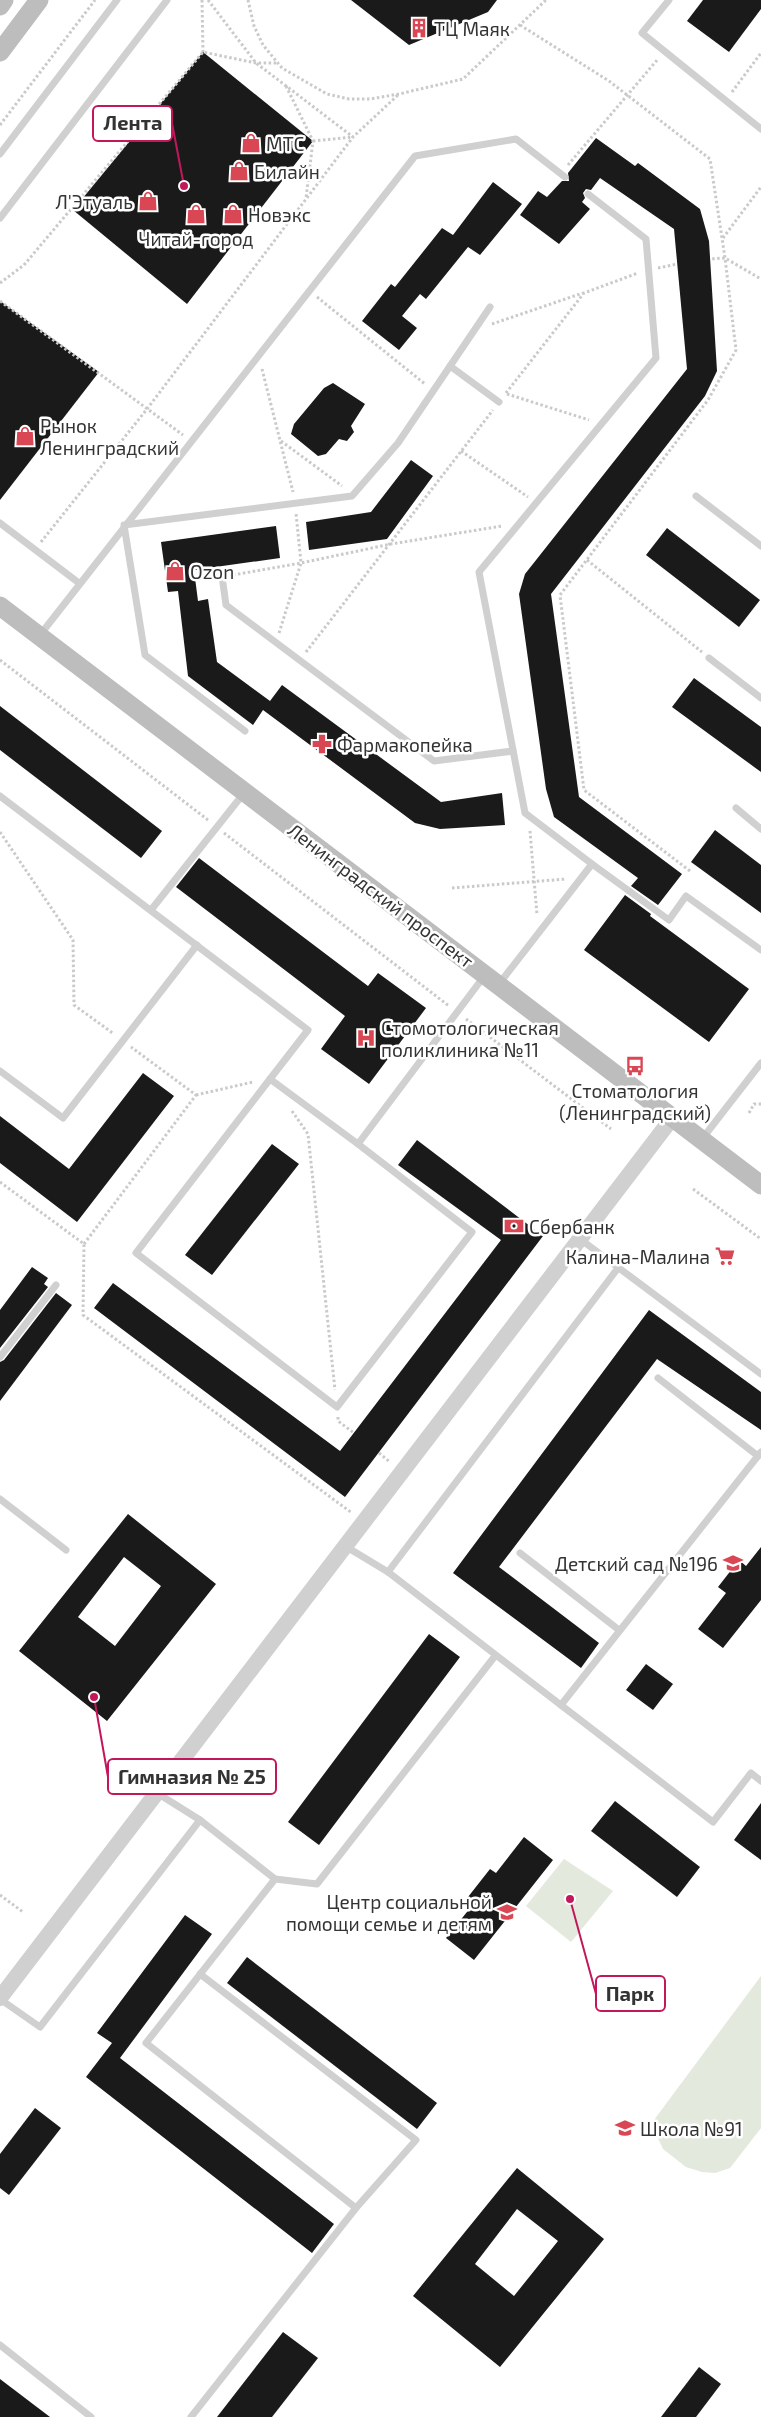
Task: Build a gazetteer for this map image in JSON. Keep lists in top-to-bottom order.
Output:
{
  "streets": {
    "main road": ["Ленинградский проспект"]
  },
  "places": {
    "building": ["ТЦ Маяк"],
    "shop": [
      "МТС",
      "Билайн",
      "Л'Этуаль",
      "Читай-город",
      "Новэкс",
      "Рынок Ленинградский",
      "Ozon"
    ],
    "other": ["Лента", "Гимназия № 25", "Парк"],
    "pharmacy": ["Фармакопейка"],
    "hospital": ["Стомотологическая поликлиника №11"],
    "bus stop": ["Стоматология (Ленинградский)"],
    "bank": ["Сбербанк"],
    "supermarket": ["Калина-Малина"],
    "school or university": ["Детский сад №196", "Центр социальной помощи семье и детям", "Школа №91"]
  }
}
